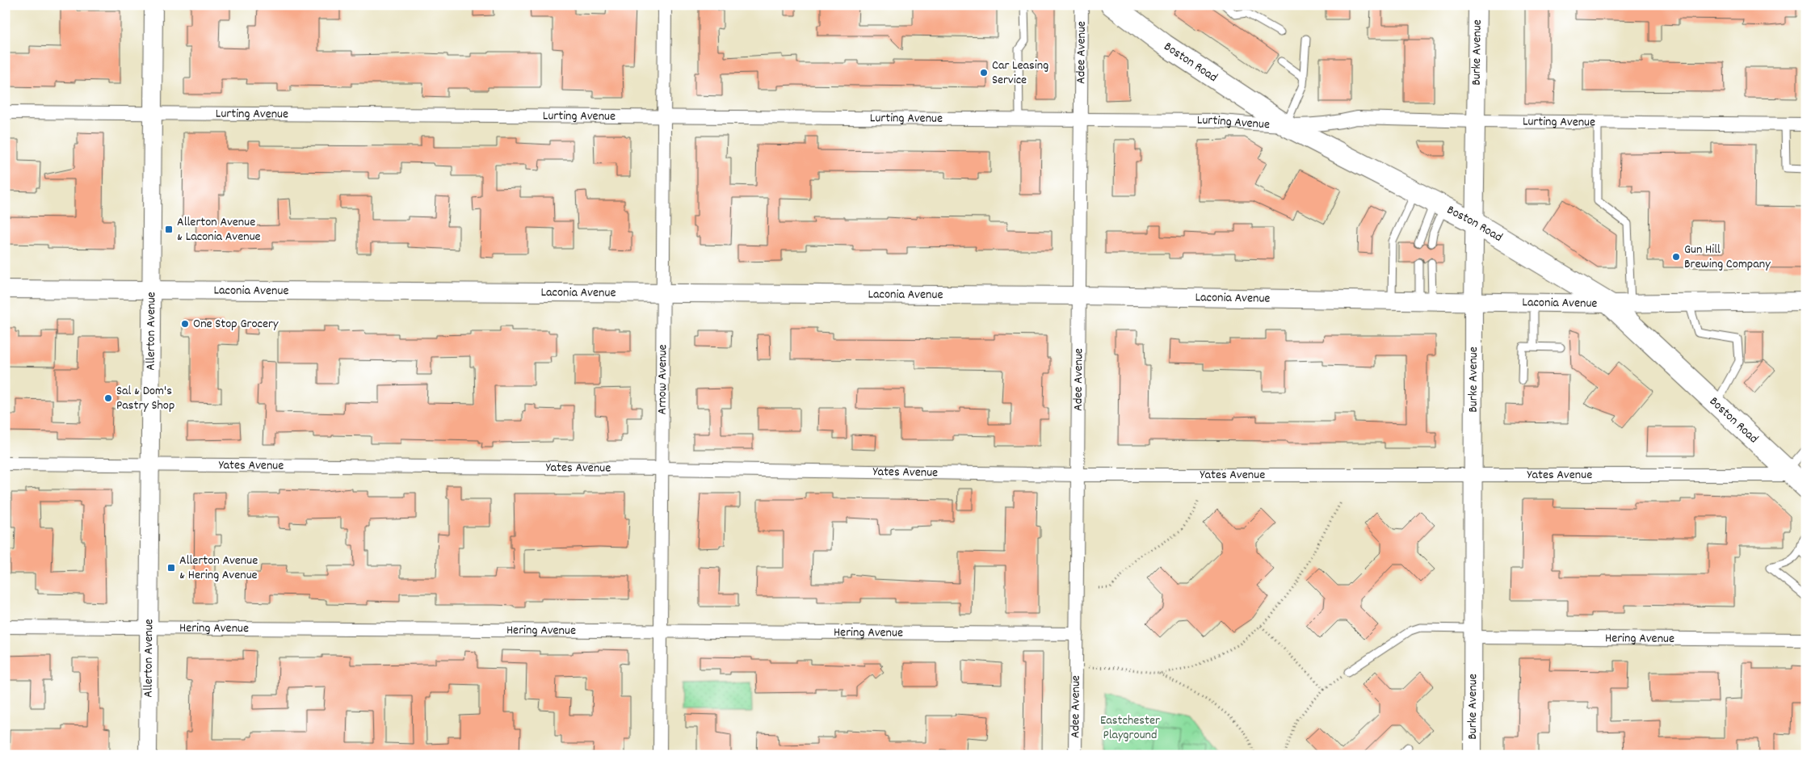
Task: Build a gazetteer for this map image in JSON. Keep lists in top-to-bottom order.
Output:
{
  "streets": {
    "main road": ["Boston Road"],
    "street": [
      "Adee Avenue",
      "Burke Avenue",
      "Lurting Avenue",
      "Laconia Avenue",
      "Allerton Avenue",
      "Arnow Avenue",
      "Yates Avenue",
      "Hering Avenue"
    ]
  },
  "crossings": [
    ["Adee Avenue", "Lurting Avenue"],
    ["Adee Avenue", "Laconia Avenue"],
    ["Adee Avenue", "Yates Avenue"],
    ["Adee Avenue", "Hering Avenue"],
    ["Burke Avenue", "Boston Road"],
    ["Burke Avenue", "Lurting Avenue"],
    ["Burke Avenue", "Laconia Avenue"],
    ["Burke Avenue", "Yates Avenue"],
    ["Burke Avenue", "Hering Avenue"],
    ["Boston Road", "Lurting Avenue"],
    ["Boston Road", "Laconia Avenue"],
    ["Boston Road", "Yates Avenue"],
    ["Lurting Avenue", "Allerton Avenue"],
    ["Lurting Avenue", "Arnow Avenue"],
    ["Laconia Avenue", "Allerton Avenue"],
    ["Laconia Avenue", "Arnow Avenue"],
    ["Allerton Avenue", "Yates Avenue"],
    ["Allerton Avenue", "Hering Avenue"],
    ["Arnow Avenue", "Yates Avenue"],
    ["Arnow Avenue", "Hering Avenue"]
  ],
  "parks": ["Eastchester Playground"],
  "places": {
    "other": [
      "Car Leasing Service",
      "Gun Hill Brewing Company",
      "One Stop Grocery",
      "Sal & Dom's Pastry Shop"
    ],
    "transit": ["Allerton Avenue & Laconia Avenue", "Allerton Avenue & Hering Avenue"]
  }
}
